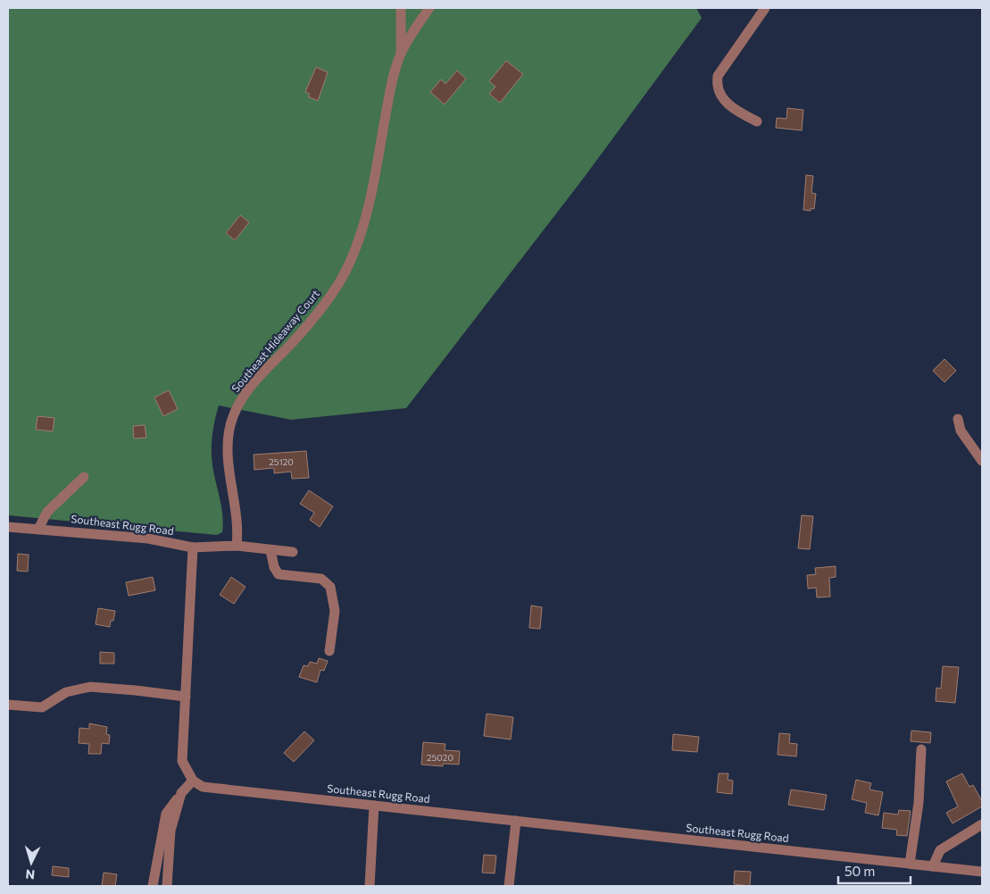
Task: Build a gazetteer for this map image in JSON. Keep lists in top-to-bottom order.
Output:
{
  "streets": {
    "street": ["Southeast Hideaway Court", "Southeast Rugg Road"]
  },
  "crossings": [
    ["Southeast Hideaway Court", "Southeast Rugg Road"]
  ],
  "house_numbers": ["25120", "25020"],
  "scale_bar": "50 m",
  "north": "bottom"
}
